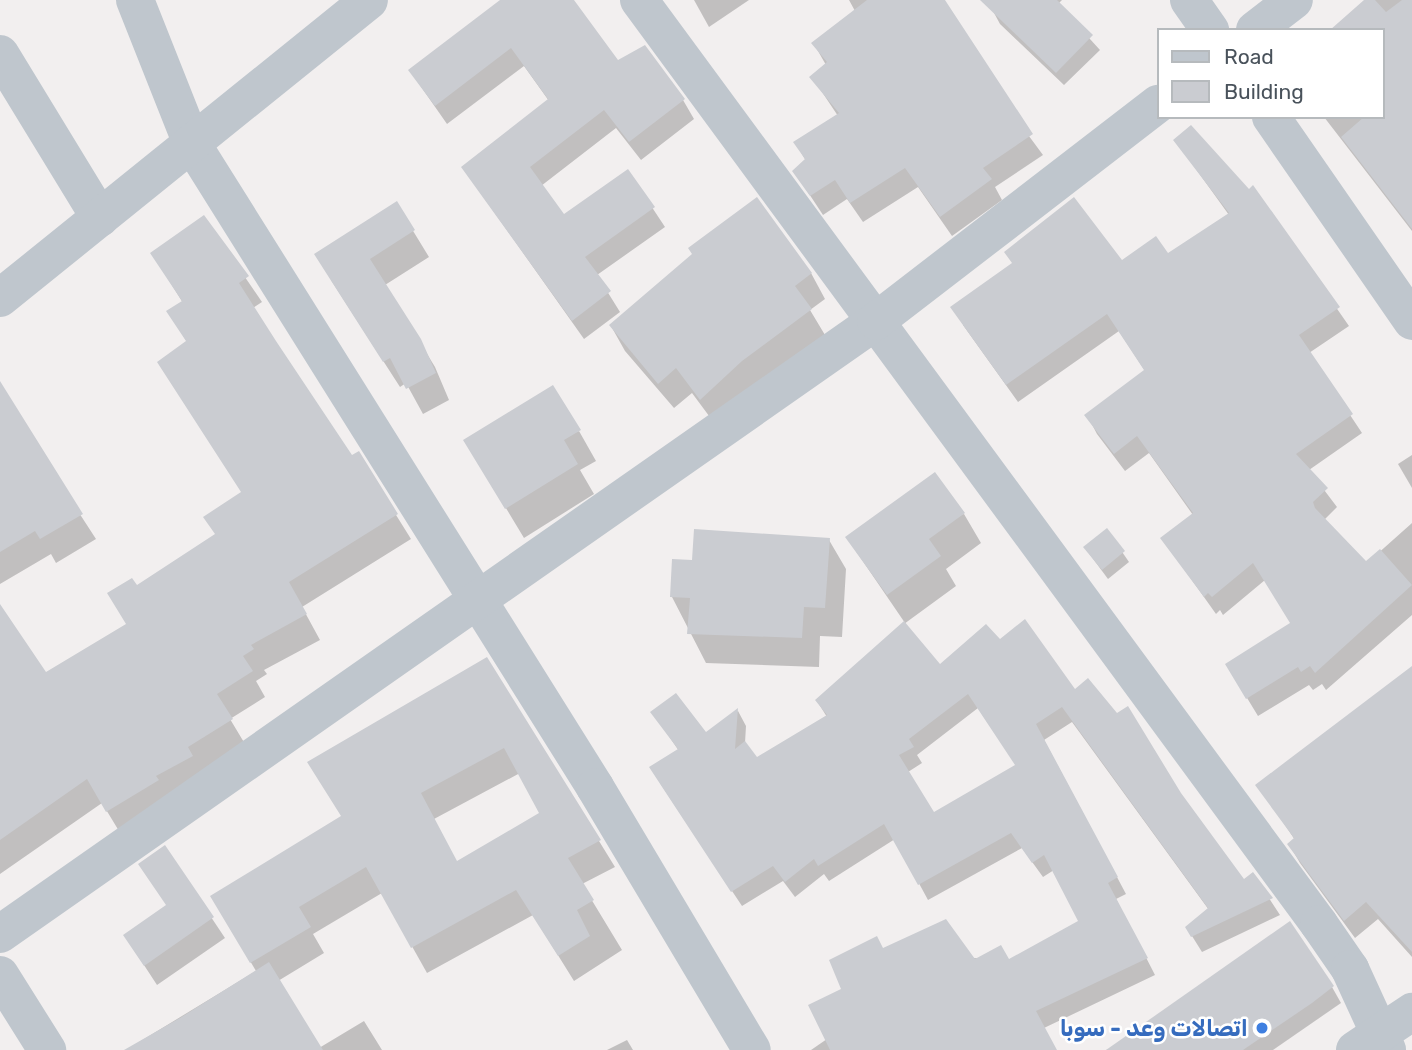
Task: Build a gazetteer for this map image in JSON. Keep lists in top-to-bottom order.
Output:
{
  "places": ["اتصالات وعد - سوبا"],
  "legend": ["Road", "Building"]
}
